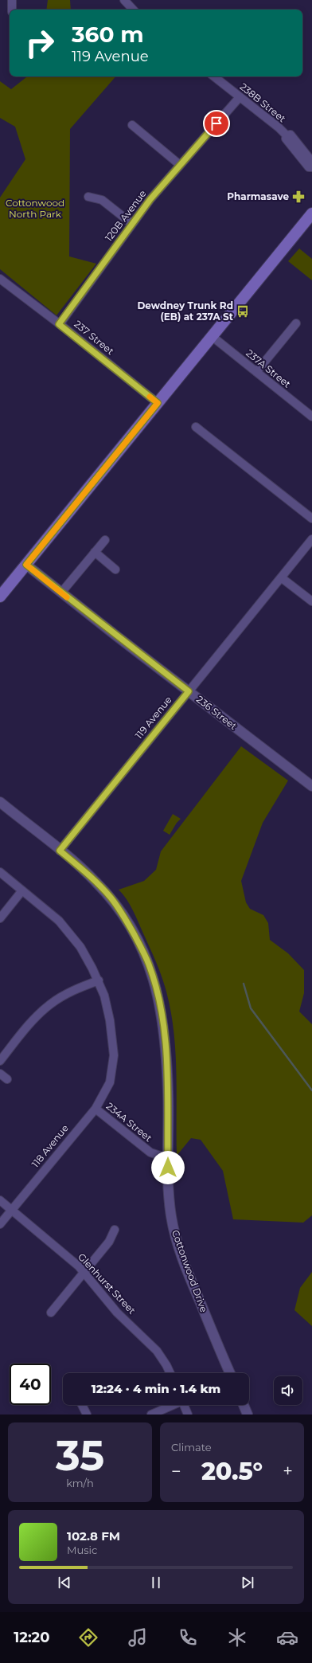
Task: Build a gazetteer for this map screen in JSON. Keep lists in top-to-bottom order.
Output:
{
  "streets": {
    "street": [
      "238B Street",
      "120B Avenue",
      "237 Street",
      "237A Street",
      "236 Street",
      "119 Avenue",
      "234A Street",
      "118 Avenue",
      "Cottonwood Drive",
      "Glenhurst Street"
    ]
  },
  "crossings": [
    ["238B Street", "120B Avenue"],
    ["120B Avenue", "237 Street"],
    ["236 Street", "119 Avenue"],
    ["119 Avenue", "Cottonwood Drive"],
    ["234A Street", "118 Avenue"],
    ["234A Street", "Cottonwood Drive"],
    ["118 Avenue", "Glenhurst Street"]
  ],
  "parks": ["Cottonwood North Park"],
  "places": {
    "pharmacy": ["Pharmasave"],
    "bus stop": ["Dewdney Trunk Rd (EB) at 237A St"]
  },
  "page": {
    "turn": ["360 m", "119 Avenue"],
    "limit": "40",
    "trip": "12:24 · 4 min · 1.4 km",
    "tile": [
      ["35", "km/h"],
      "Climate"
    ],
    "heat": ["−", "20.5°", "+"],
    "song": ["102.8 FM", "Music"],
    "tabs": "12:20"
  }
}
